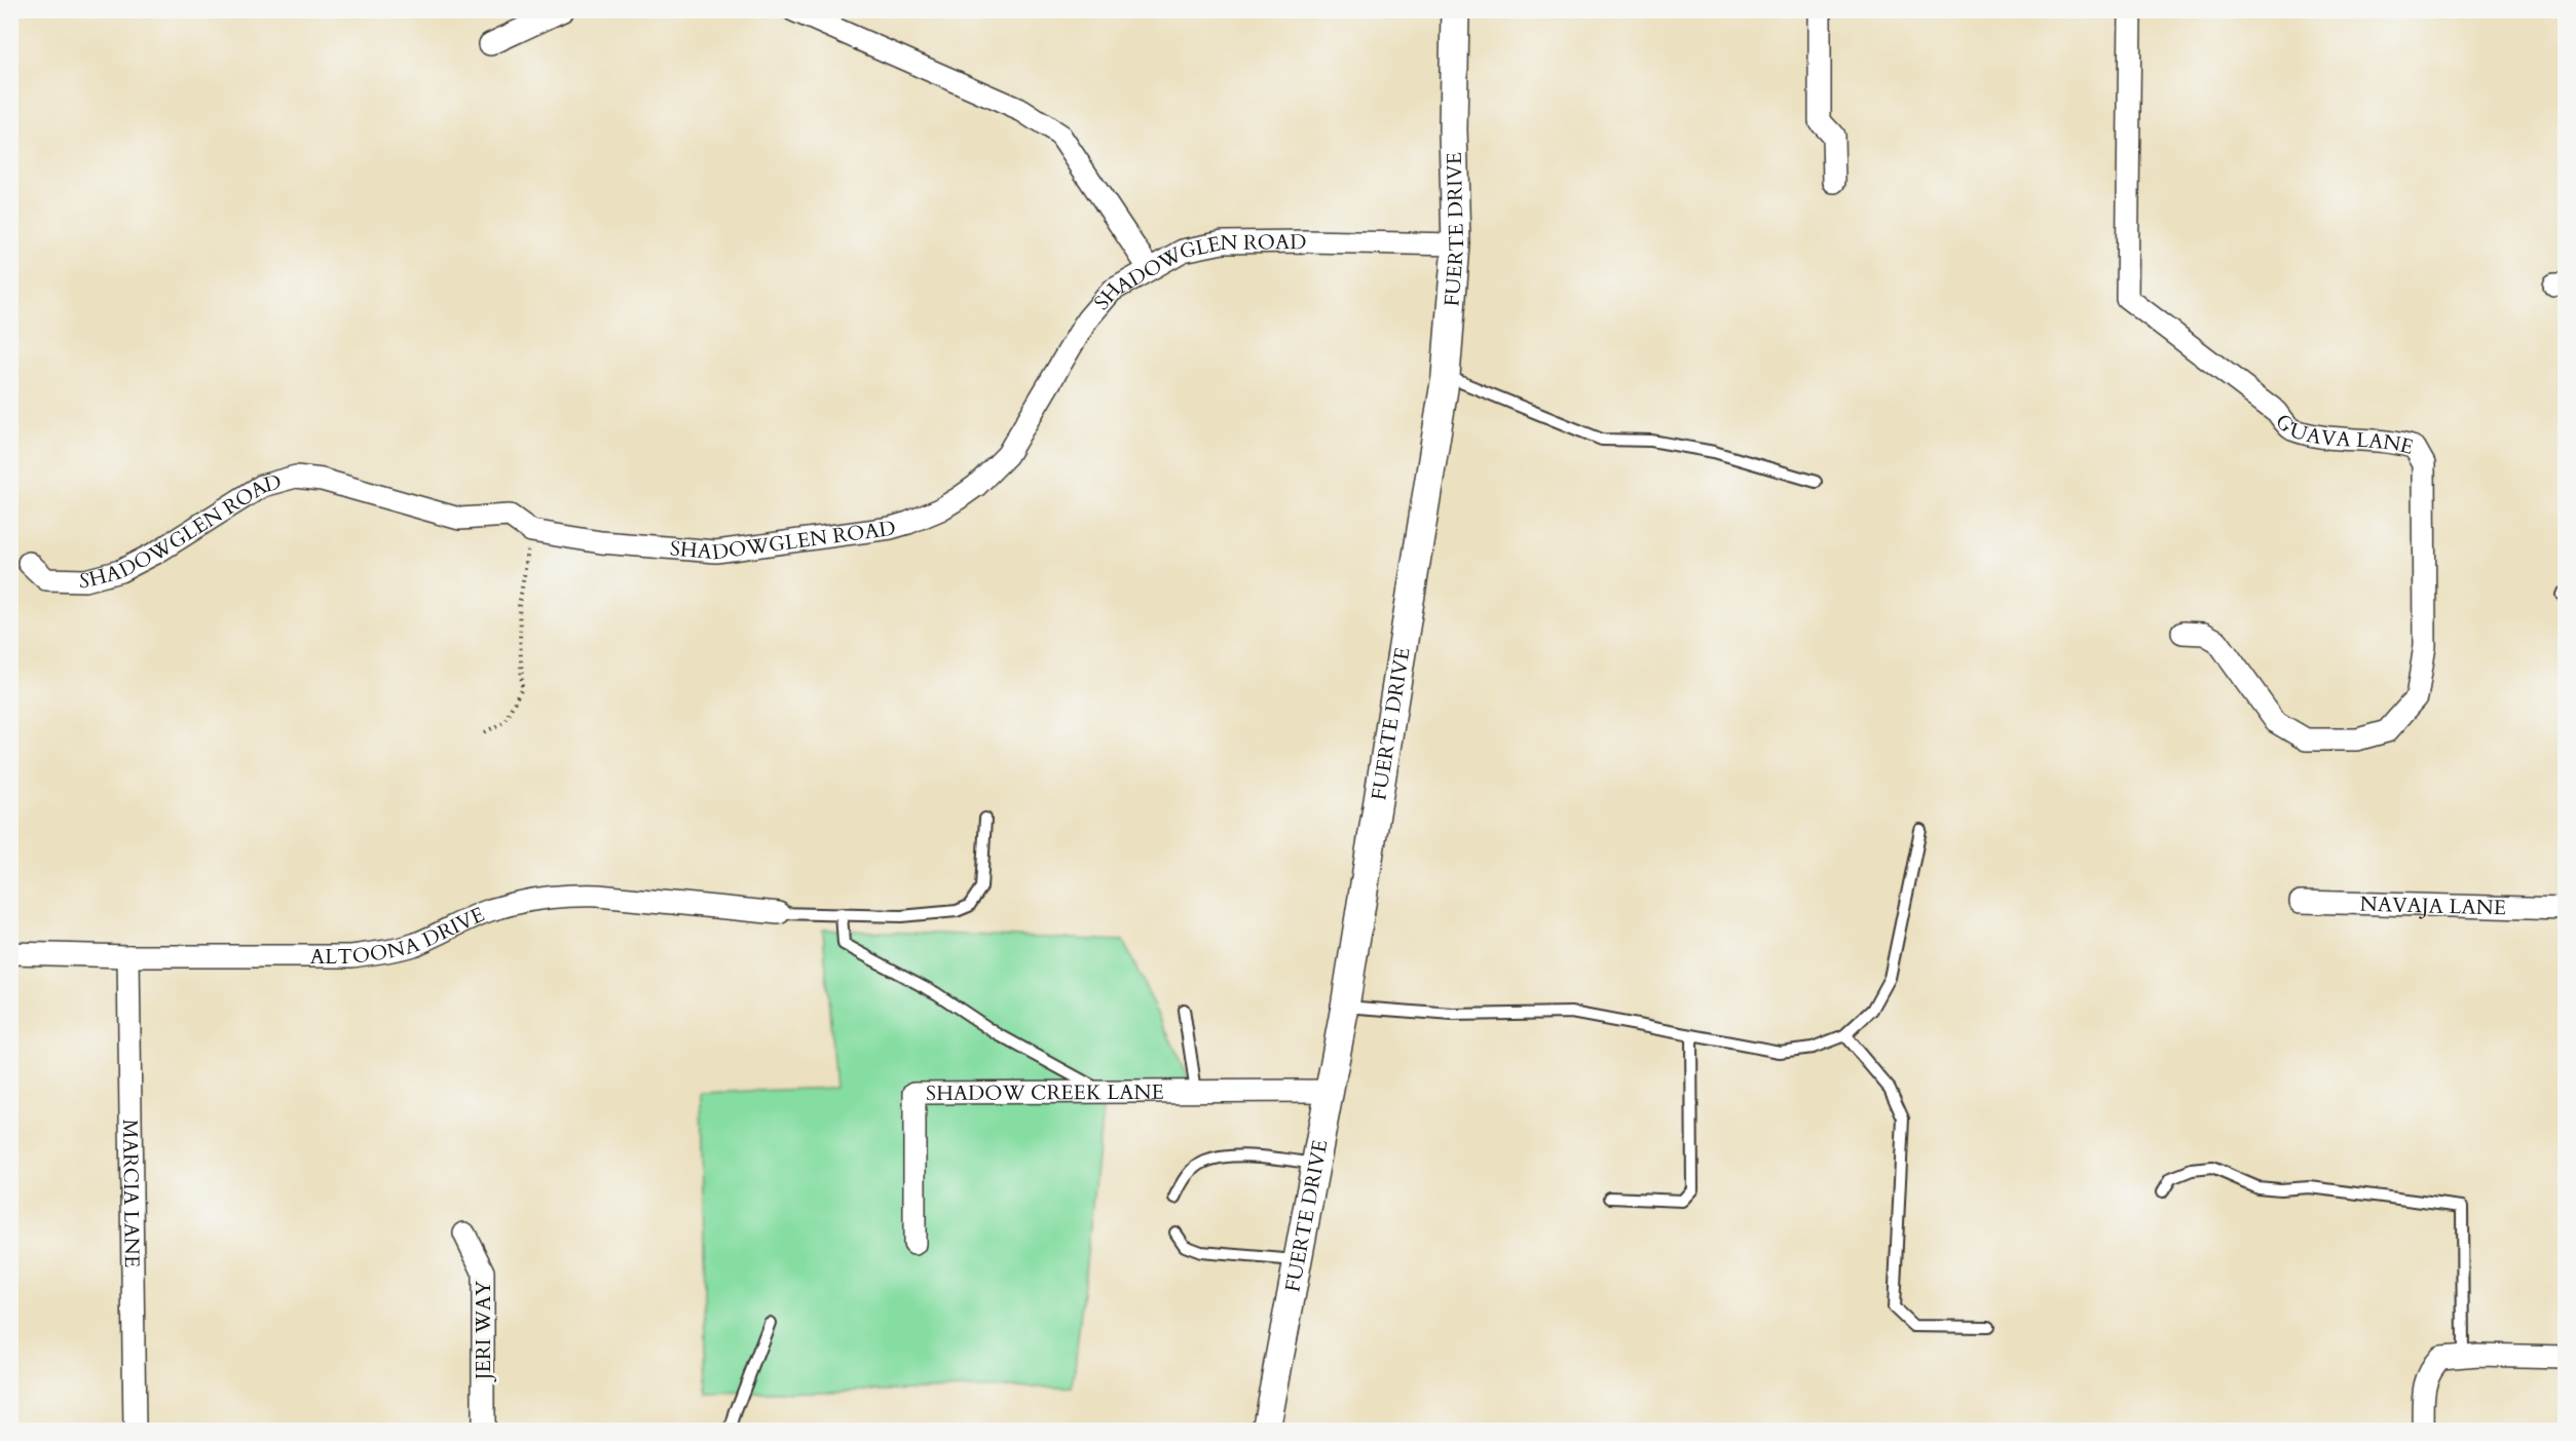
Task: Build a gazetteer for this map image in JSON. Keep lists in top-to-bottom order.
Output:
{
  "streets": {
    "street": [
      "FUERTE DRIVE",
      "SHADOWGLEN ROAD",
      "GUAVA LANE",
      "NAVAJA LANE",
      "ALTOONA DRIVE",
      "SHADOW CREEK LANE",
      "MARCIA LANE",
      "JERI WAY"
    ]
  },
  "crossings": [
    ["FUERTE DRIVE", "SHADOWGLEN ROAD"],
    ["FUERTE DRIVE", "SHADOW CREEK LANE"],
    ["ALTOONA DRIVE", "MARCIA LANE"]
  ]
}
